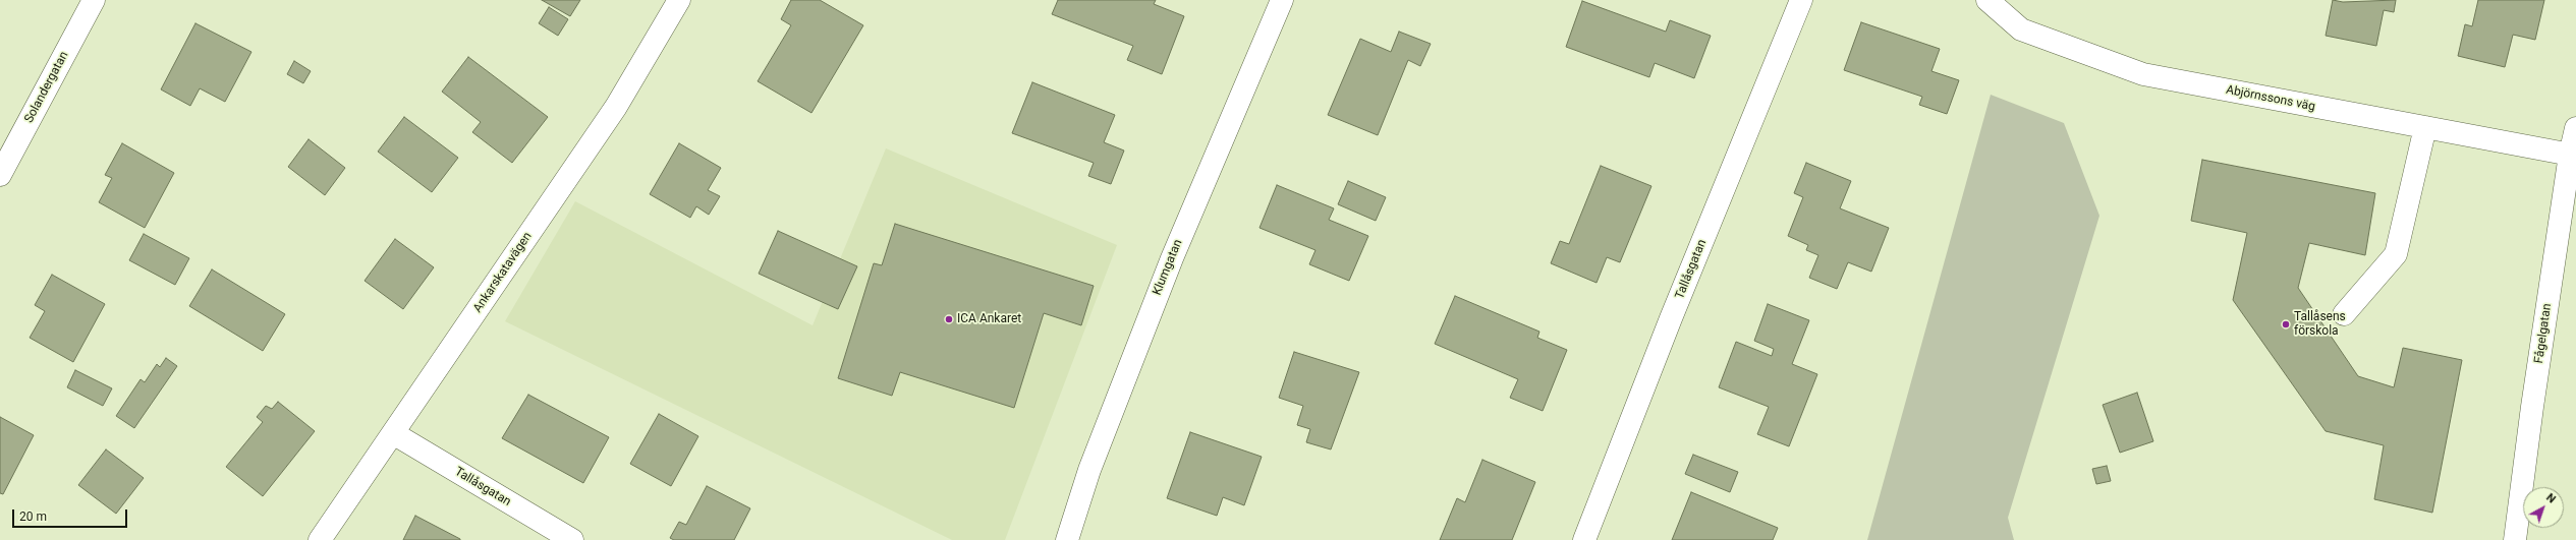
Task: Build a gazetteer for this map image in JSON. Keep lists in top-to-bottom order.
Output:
{
  "streets": {
    "street": [
      "Solandergatan",
      "Abjörnssons väg",
      "Klumgatan",
      "Tallåsgatan",
      "Ankarskatavägen",
      "Fågelgatan"
    ]
  },
  "crossings": [
    ["Abjörnssons väg", "Fågelgatan"],
    ["Tallåsgatan", "Ankarskatavägen"]
  ],
  "places": ["ICA Ankaret", "Tallåsens förskola"],
  "scale_bar": "20 m",
  "north": "top right"
}
